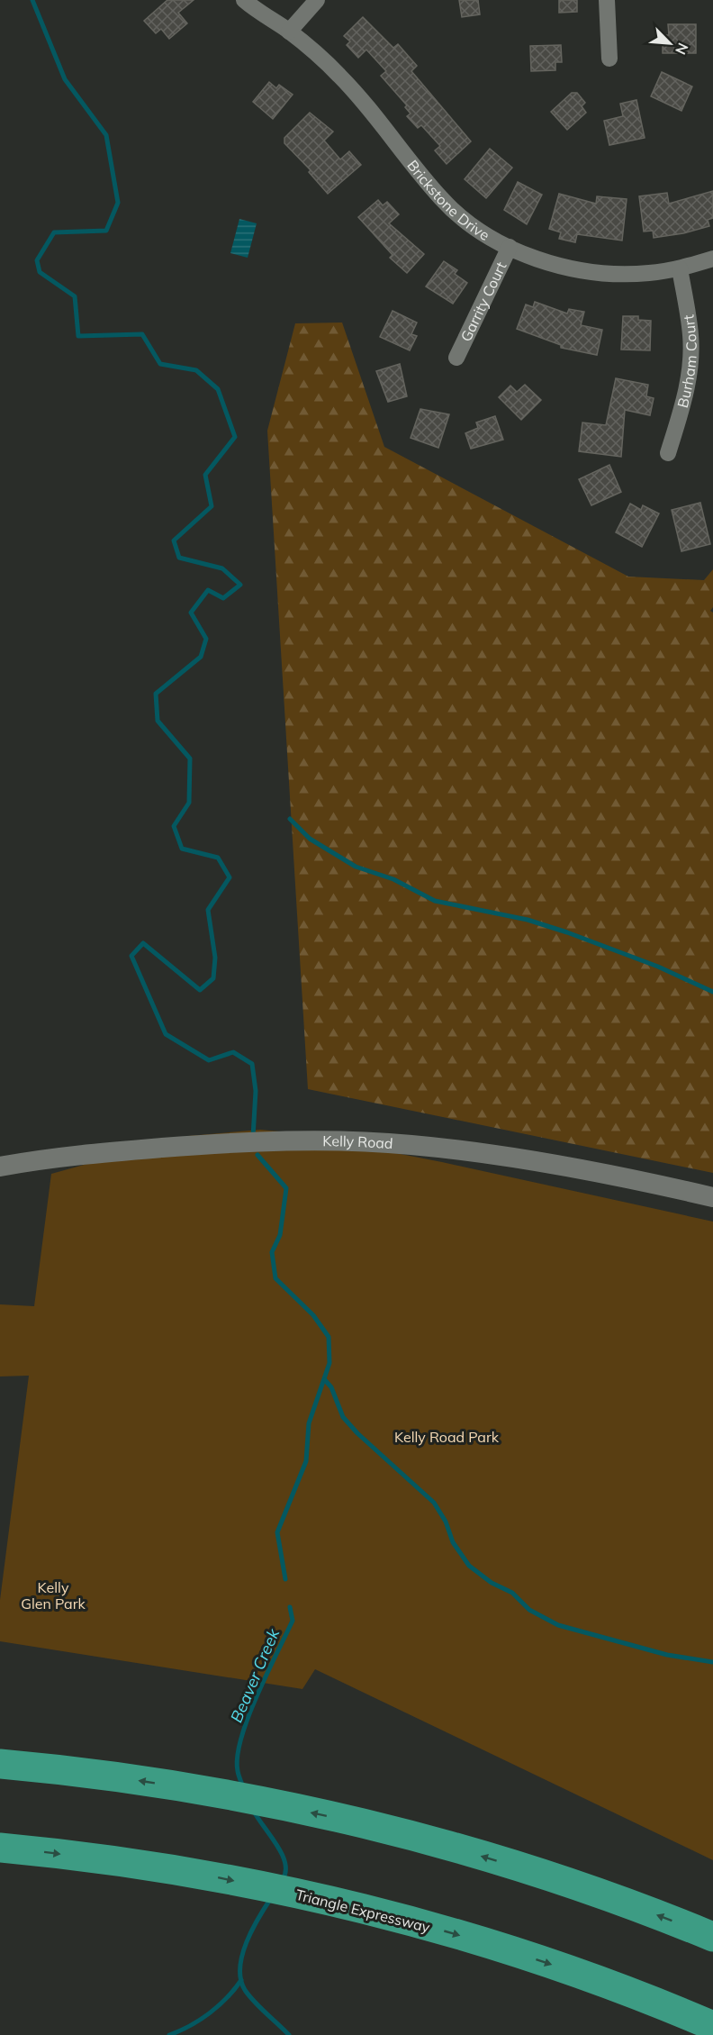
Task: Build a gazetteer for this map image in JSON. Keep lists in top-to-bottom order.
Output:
{
  "streets": {
    "highway": ["Triangle Expressway"],
    "street": [
      "Brickstone Drive",
      "Garrity Court",
      "Burham Court",
      "Kelly Road"
    ]
  },
  "crossings": [
    ["Brickstone Drive", "Garrity Court"],
    ["Brickstone Drive", "Burham Court"]
  ],
  "water": ["Beaver Creek"],
  "parks": ["Kelly Road Park", "Kelly Glen Park"],
  "north": "bottom right"
}
